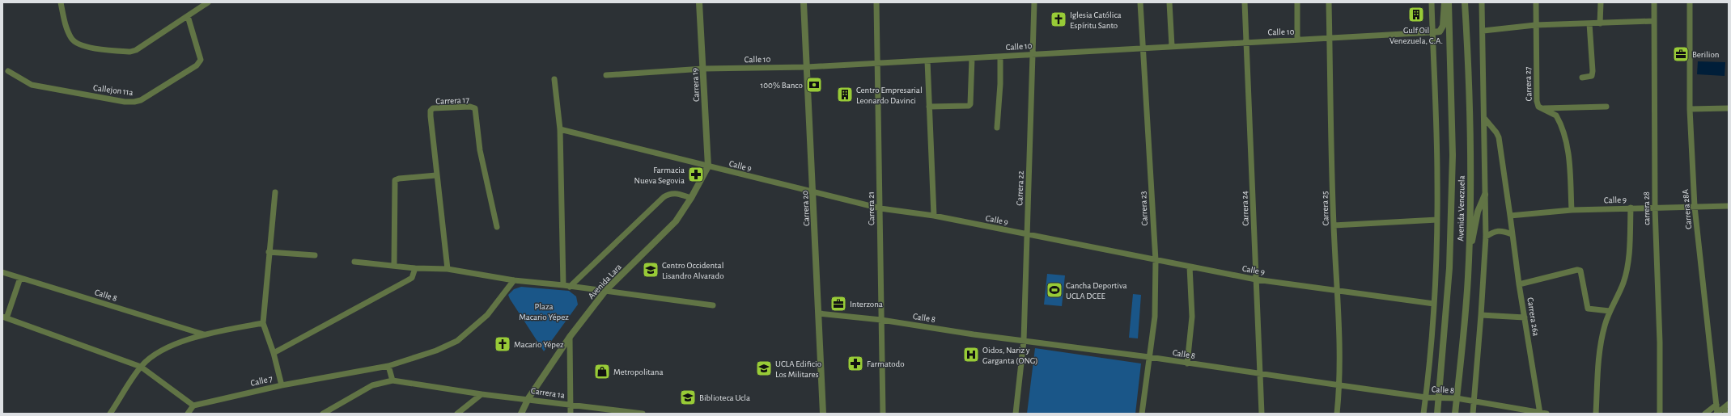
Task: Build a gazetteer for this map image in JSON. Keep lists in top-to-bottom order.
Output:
{
  "streets": {
    "street": [
      "Calle 10",
      "Carrera 27",
      "Carrera 19",
      "Callejon 11a",
      "Carrera 17",
      "Calle 9",
      "Carrera 22",
      "Carrera 20",
      "Carrera 21",
      "Carrera 23",
      "Carrera 24",
      "Carrera 25",
      "Avenida Venezuela",
      "carrera 28",
      "Carrera 28A",
      "Avenida Lara",
      "Calle 8",
      "Carrera 26a",
      "Calle 7",
      "Carrera 1a"
    ]
  },
  "crossings": [
    ["Calle 10", "Carrera 19"],
    ["Calle 10", "Carrera 22"],
    ["Calle 10", "Carrera 20"],
    ["Calle 10", "Carrera 21"],
    ["Calle 10", "Carrera 23"],
    ["Calle 10", "Carrera 24"],
    ["Calle 10", "Carrera 25"],
    ["Carrera 27", "Calle 9"],
    ["Carrera 19", "Calle 9"],
    ["Carrera 19", "Avenida Lara"],
    ["Calle 9", "Carrera 22"],
    ["Calle 9", "Carrera 20"],
    ["Calle 9", "Carrera 21"],
    ["Calle 9", "Carrera 23"],
    ["Calle 9", "Carrera 24"],
    ["Calle 9", "Carrera 25"],
    ["Calle 9", "carrera 28"],
    ["Calle 9", "Carrera 28A"],
    ["Calle 9", "Avenida Lara"],
    ["Calle 9", "Carrera 26a"],
    ["Carrera 22", "Calle 8"],
    ["Carrera 20", "Calle 8"],
    ["Carrera 21", "Calle 8"],
    ["Carrera 23", "Calle 8"],
    ["Carrera 24", "Calle 8"],
    ["Carrera 25", "Calle 8"],
    ["Avenida Venezuela", "Calle 8"],
    ["Avenida Lara", "Carrera 1a"],
    ["Calle 8", "Carrera 26a"]
  ],
  "parks": ["Plaza Macario Yépez"],
  "places": {
    "building": ["Gulf Oil Venezuela, C.A.", "Centro Empresarial Leonardo Davinci"],
    "church": ["Iglesia Católica Espíritu Santo", "Macario Yépez"],
    "office": ["Berilion", "Interzona"],
    "bank": ["100% Banco"],
    "pharmacy": ["Farmacia Nueva Segovia", "Farmatodo"],
    "school or university": ["Centro Occidental Lisandro Alvarado", "UCLA Edificio Los Militares", "Biblioteca Ucla"],
    "sports": ["Cancha Deportiva UCLA DCEE"],
    "hospital": ["Oidos, Nariz y Garganta (ONG)"],
    "shop": ["Metropolitana"]
  }
}
